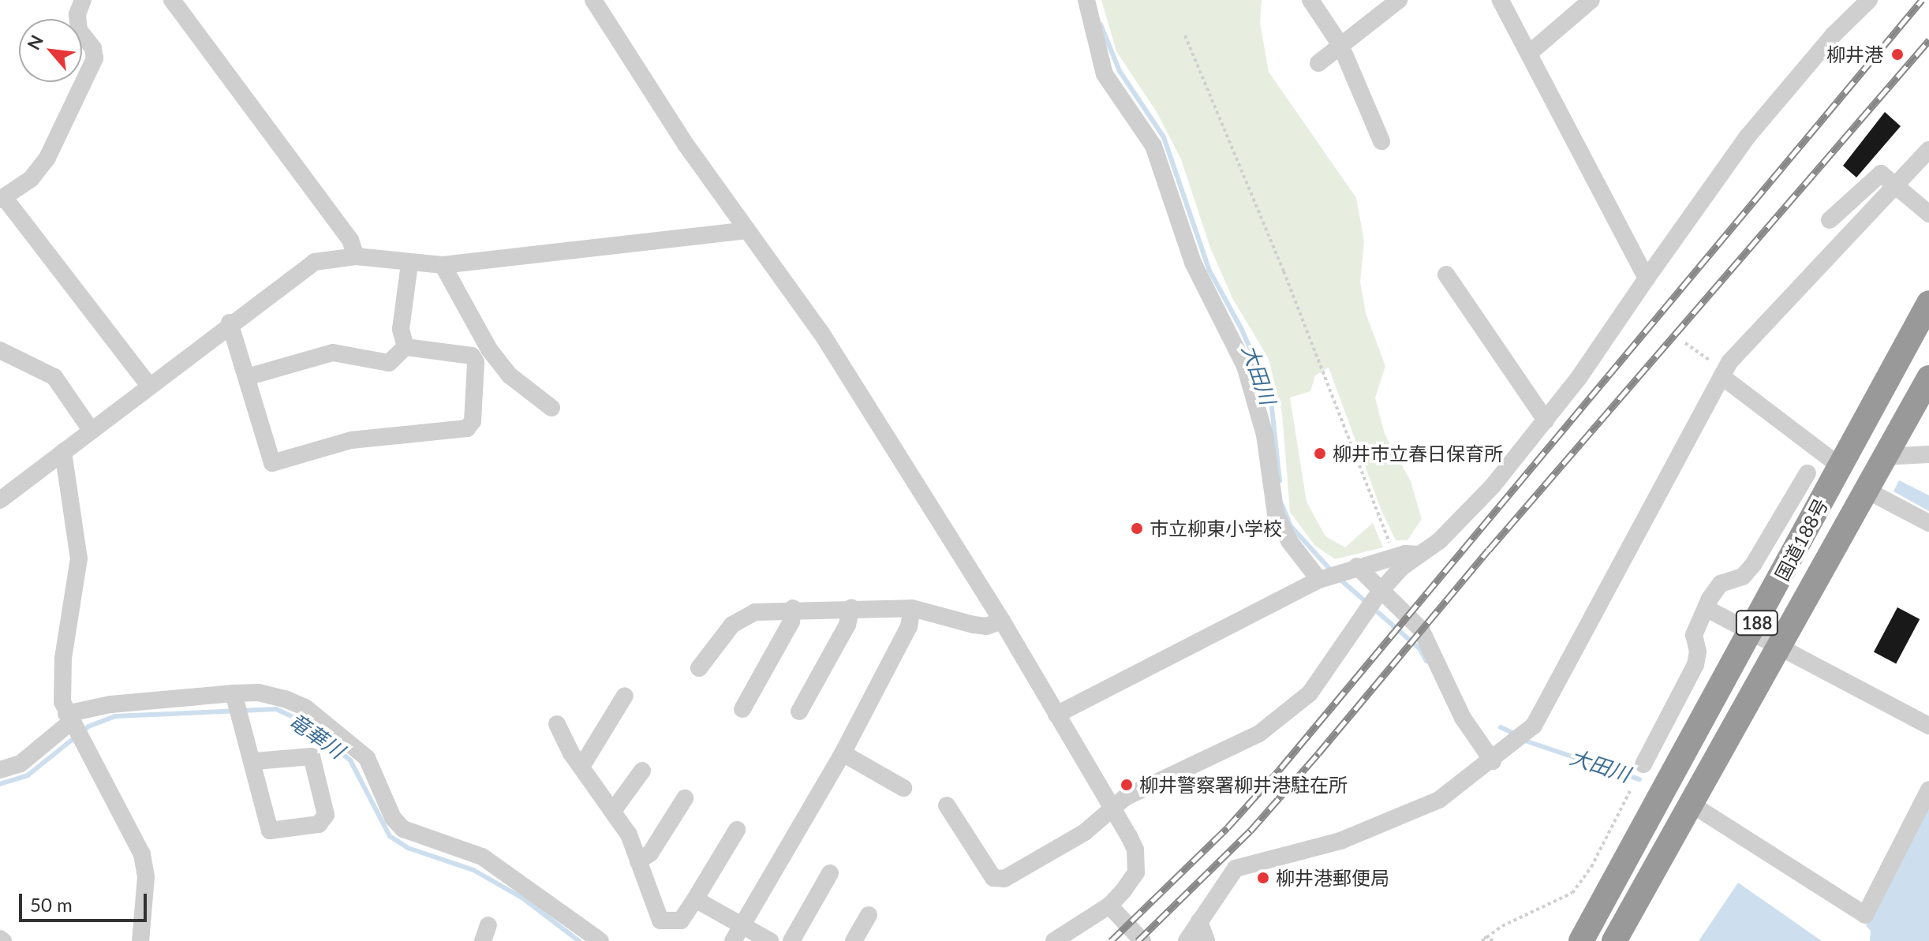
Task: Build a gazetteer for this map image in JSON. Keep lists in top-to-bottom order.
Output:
{
  "streets": {
    "highway": ["国道188号", "188"]
  },
  "water": ["大田川", "竜華川"],
  "places": [
    "柳井港",
    "柳井市立春日保育所",
    "市立柳東小学校",
    "柳井警察署柳井港駐在所",
    "柳井港郵便局"
  ],
  "scale_bar": "50 m",
  "north": "top left"
}
